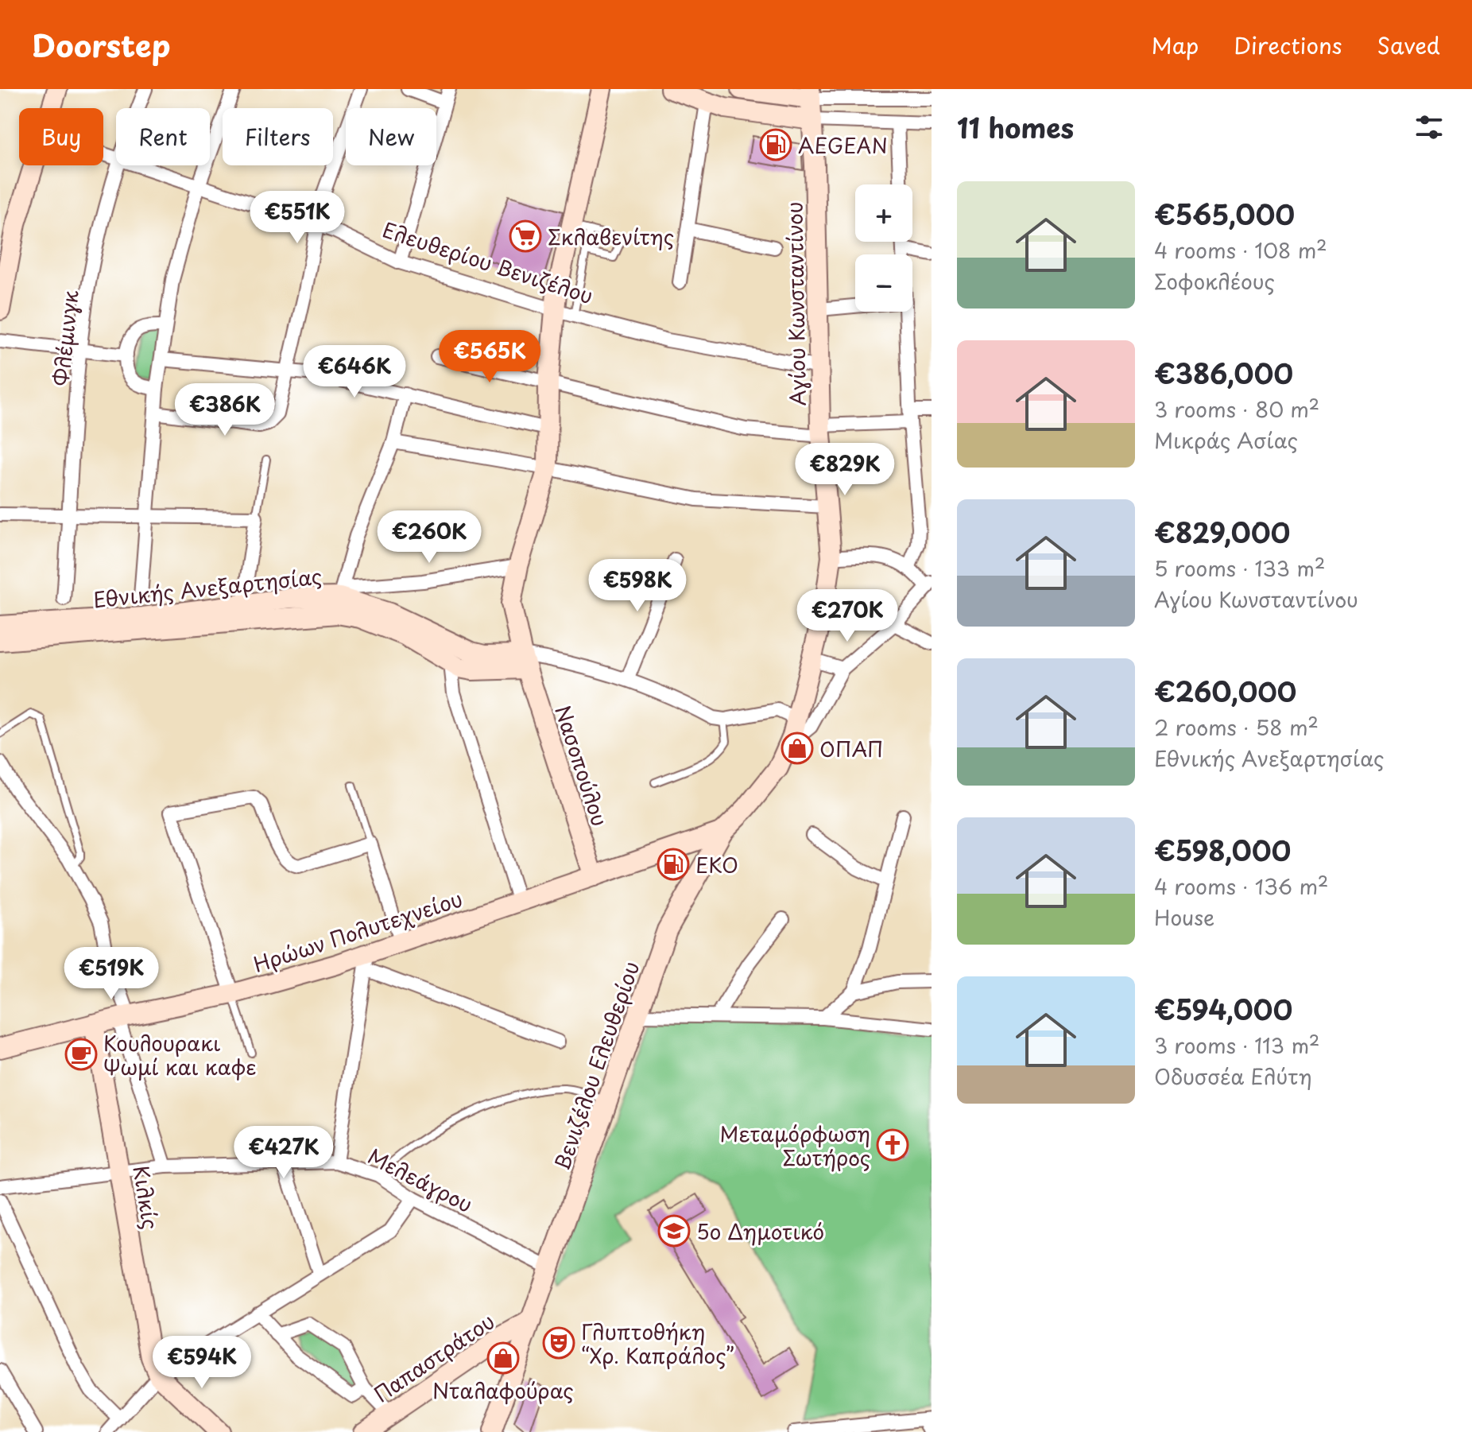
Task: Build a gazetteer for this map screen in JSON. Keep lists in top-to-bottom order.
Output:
{
  "streets": {
    "street": [
      "Ελευθερίου Βενιζέλου",
      "Αγίου Κωνσταντίνου",
      "Φλέμινγκ",
      "Εθνικής Ανεξαρτησίας",
      "Νασοπούλου",
      "Ηρώων Πολυτεχνείου",
      "Βενιζέλου Ελευθερίου",
      "Μελεάγρου",
      "Κιλκίς",
      "Παπαστράτου"
    ]
  },
  "crossings": [
    ["Ελευθερίου Βενιζέλου", "Αγίου Κωνσταντίνου"],
    ["Ελευθερίου Βενιζέλου", "Νασοπούλου"],
    ["Αγίου Κωνσταντίνου", "Ηρώων Πολυτεχνείου"],
    ["Αγίου Κωνσταντίνου", "Βενιζέλου Ελευθερίου"],
    ["Εθνικής Ανεξαρτησίας", "Νασοπούλου"],
    ["Νασοπούλου", "Ηρώων Πολυτεχνείου"],
    ["Ηρώων Πολυτεχνείου", "Βενιζέλου Ελευθερίου"],
    ["Ηρώων Πολυτεχνείου", "Κιλκίς"],
    ["Βενιζέλου Ελευθερίου", "Μελεάγρου"],
    ["Βενιζέλου Ελευθερίου", "Παπαστράτου"],
    ["Μελεάγρου", "Κιλκίς"]
  ],
  "places": {
    "fuel station": ["AEGEAN", "EKO"],
    "supermarket": ["Σκλαβενίτης"],
    "shop": ["ΟΠΑΠ", "Νταλαφούρας"],
    "cafe": ["Κουλουρακι Ψωμί και καφε"],
    "church": ["Μεταμόρφωση Σωτήρος"],
    "school or university": ["5ο Δημοτικό"],
    "theatre": ["Γλυπτοθήκη “Χρ. Καπράλος”"]
  },
  "page": {
    "header": "Doorstep",
    "nav": ["Map", "Directions", "Saved"],
    "heading": "11 homes",
    "chip": [
      "Buy",
      "Rent",
      "Filters",
      "New"
    ],
    "list": [
      {
        "name": "€565,000",
        "note": "4 rooms · 108 m² · Σοφοκλέους"
      },
      {
        "name": "€386,000",
        "note": "3 rooms · 80 m² · Μικράς Ασίας"
      },
      {
        "name": "€829,000",
        "note": "5 rooms · 133 m² · Αγίου Κωνσταντίνου"
      },
      {
        "name": "€260,000",
        "note": "2 rooms · 58 m² · Εθνικής Ανεξαρτησίας"
      },
      {
        "name": "€598,000",
        "note": "4 rooms · 136 m² · House"
      },
      {
        "name": "€594,000",
        "note": "3 rooms · 113 m² · Οδυσσέα Ελύτη"
      }
    ],
    "map_buttons": ["+", "−"],
    "price": [
      "€551K",
      "€565K",
      "€646K",
      "€386K",
      "€829K",
      "€260K",
      "€598K",
      "€270K",
      "€519K",
      "€427K",
      "€594K"
    ]
  }
}
